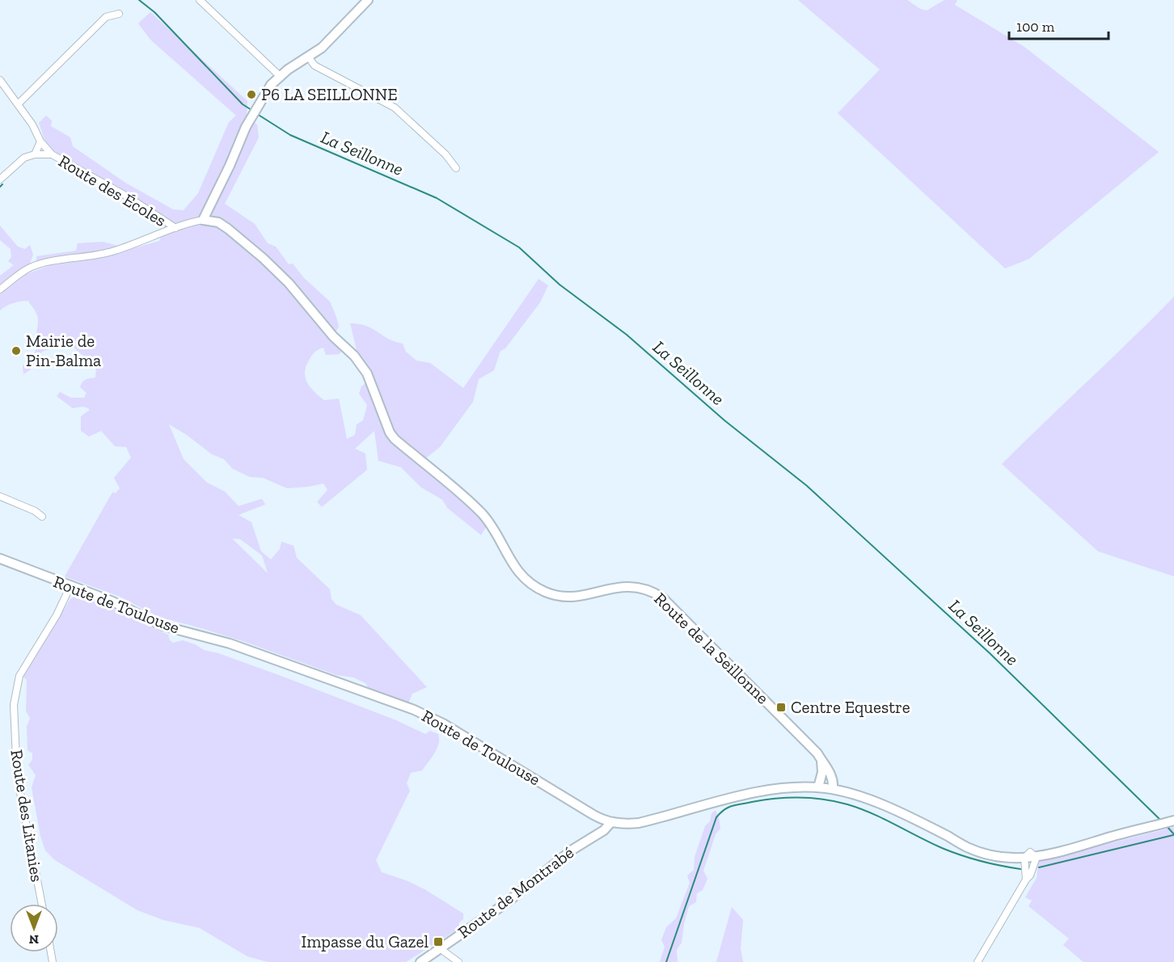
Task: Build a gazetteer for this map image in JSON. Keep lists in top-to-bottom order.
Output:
{
  "streets": {
    "street": [
      "Route des Écoles",
      "Route de Toulouse",
      "Route de la Seillonne",
      "Route des Litanies",
      "Route de Montrabé"
    ]
  },
  "crossings": [
    ["Route de Toulouse", "Route de la Seillonne"],
    ["Route de Toulouse", "Route des Litanies"],
    ["Route de Toulouse", "Route de Montrabé"]
  ],
  "water": ["La Seillonne"],
  "places": {
    "other": ["P6 LA SEILLONNE", "Mairie de Pin-Balma"],
    "transit": ["Centre Equestre", "Impasse du Gazel"]
  },
  "scale_bar": "100 m",
  "north": "bottom"
}
